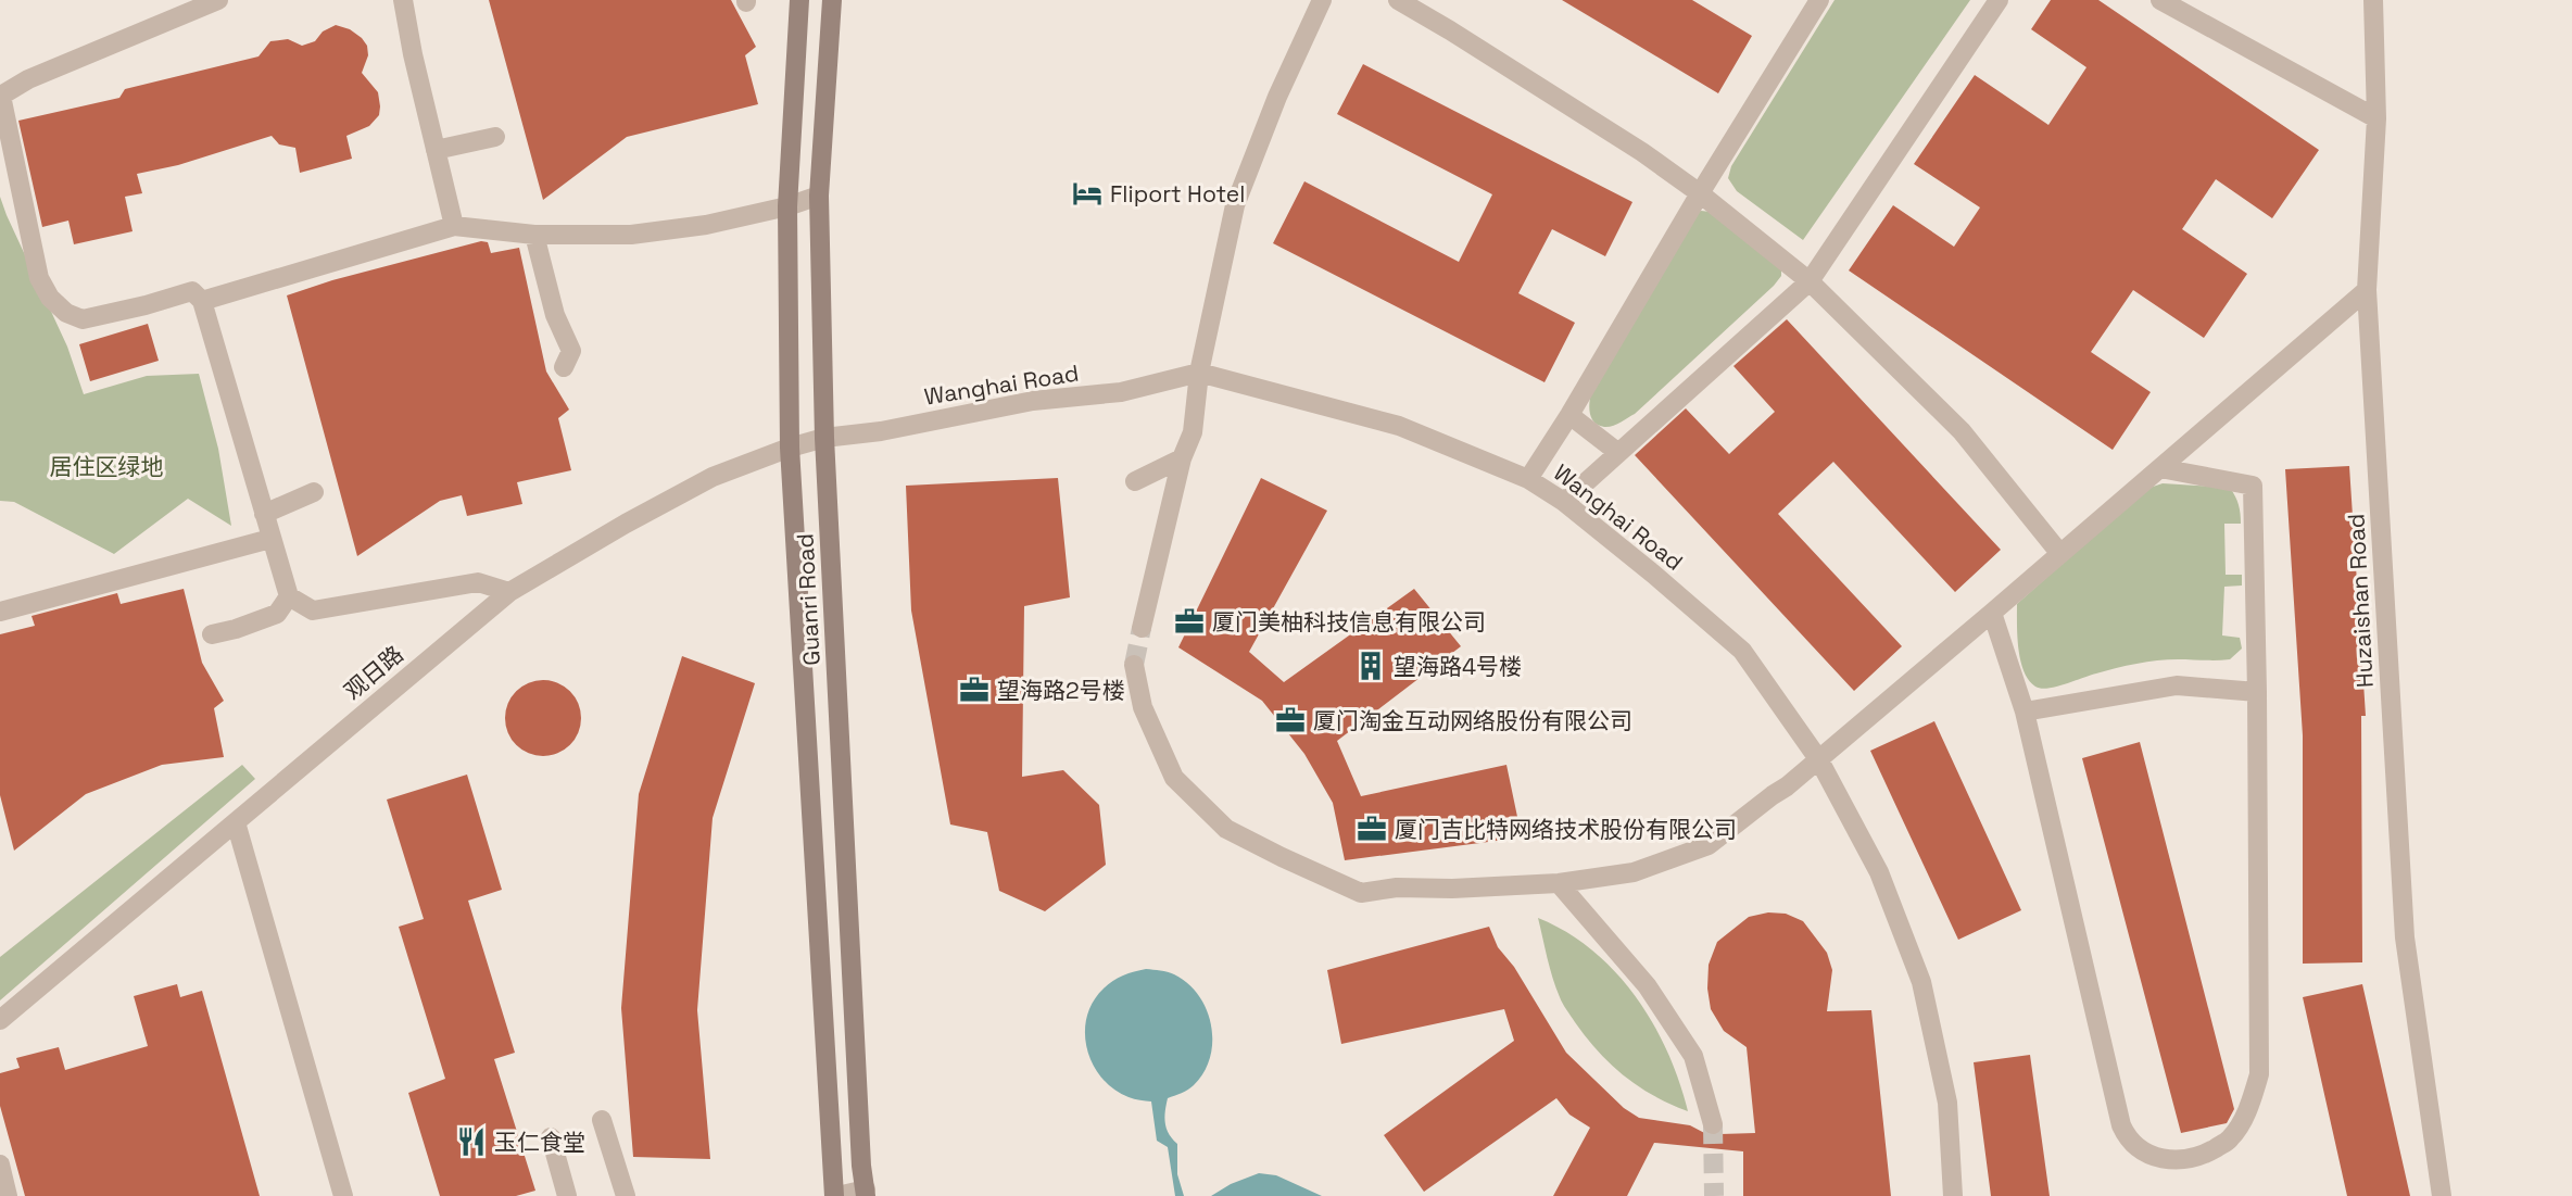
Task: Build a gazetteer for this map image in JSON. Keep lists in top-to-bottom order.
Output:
{
  "streets": {
    "street": [
      "Wanghai Road",
      "Guanri Road",
      "Huzaishan Road",
      "观日路"
    ]
  },
  "crossings": [
    ["Wanghai Road", "Guanri Road"],
    ["Wanghai Road", "观日路"],
    ["Guanri Road", "观日路"]
  ],
  "parks": ["居住区绿地"],
  "places": {
    "hotel": ["Fliport Hotel"],
    "office": [
      "厦门美柚科技信息有限公司",
      "望海路2号楼",
      "厦门淘金互动网络股份有限公司",
      "厦门吉比特网络技术股份有限公司"
    ],
    "building": ["望海路4号楼"],
    "restaurant": ["玉仁食堂"]
  }
}
